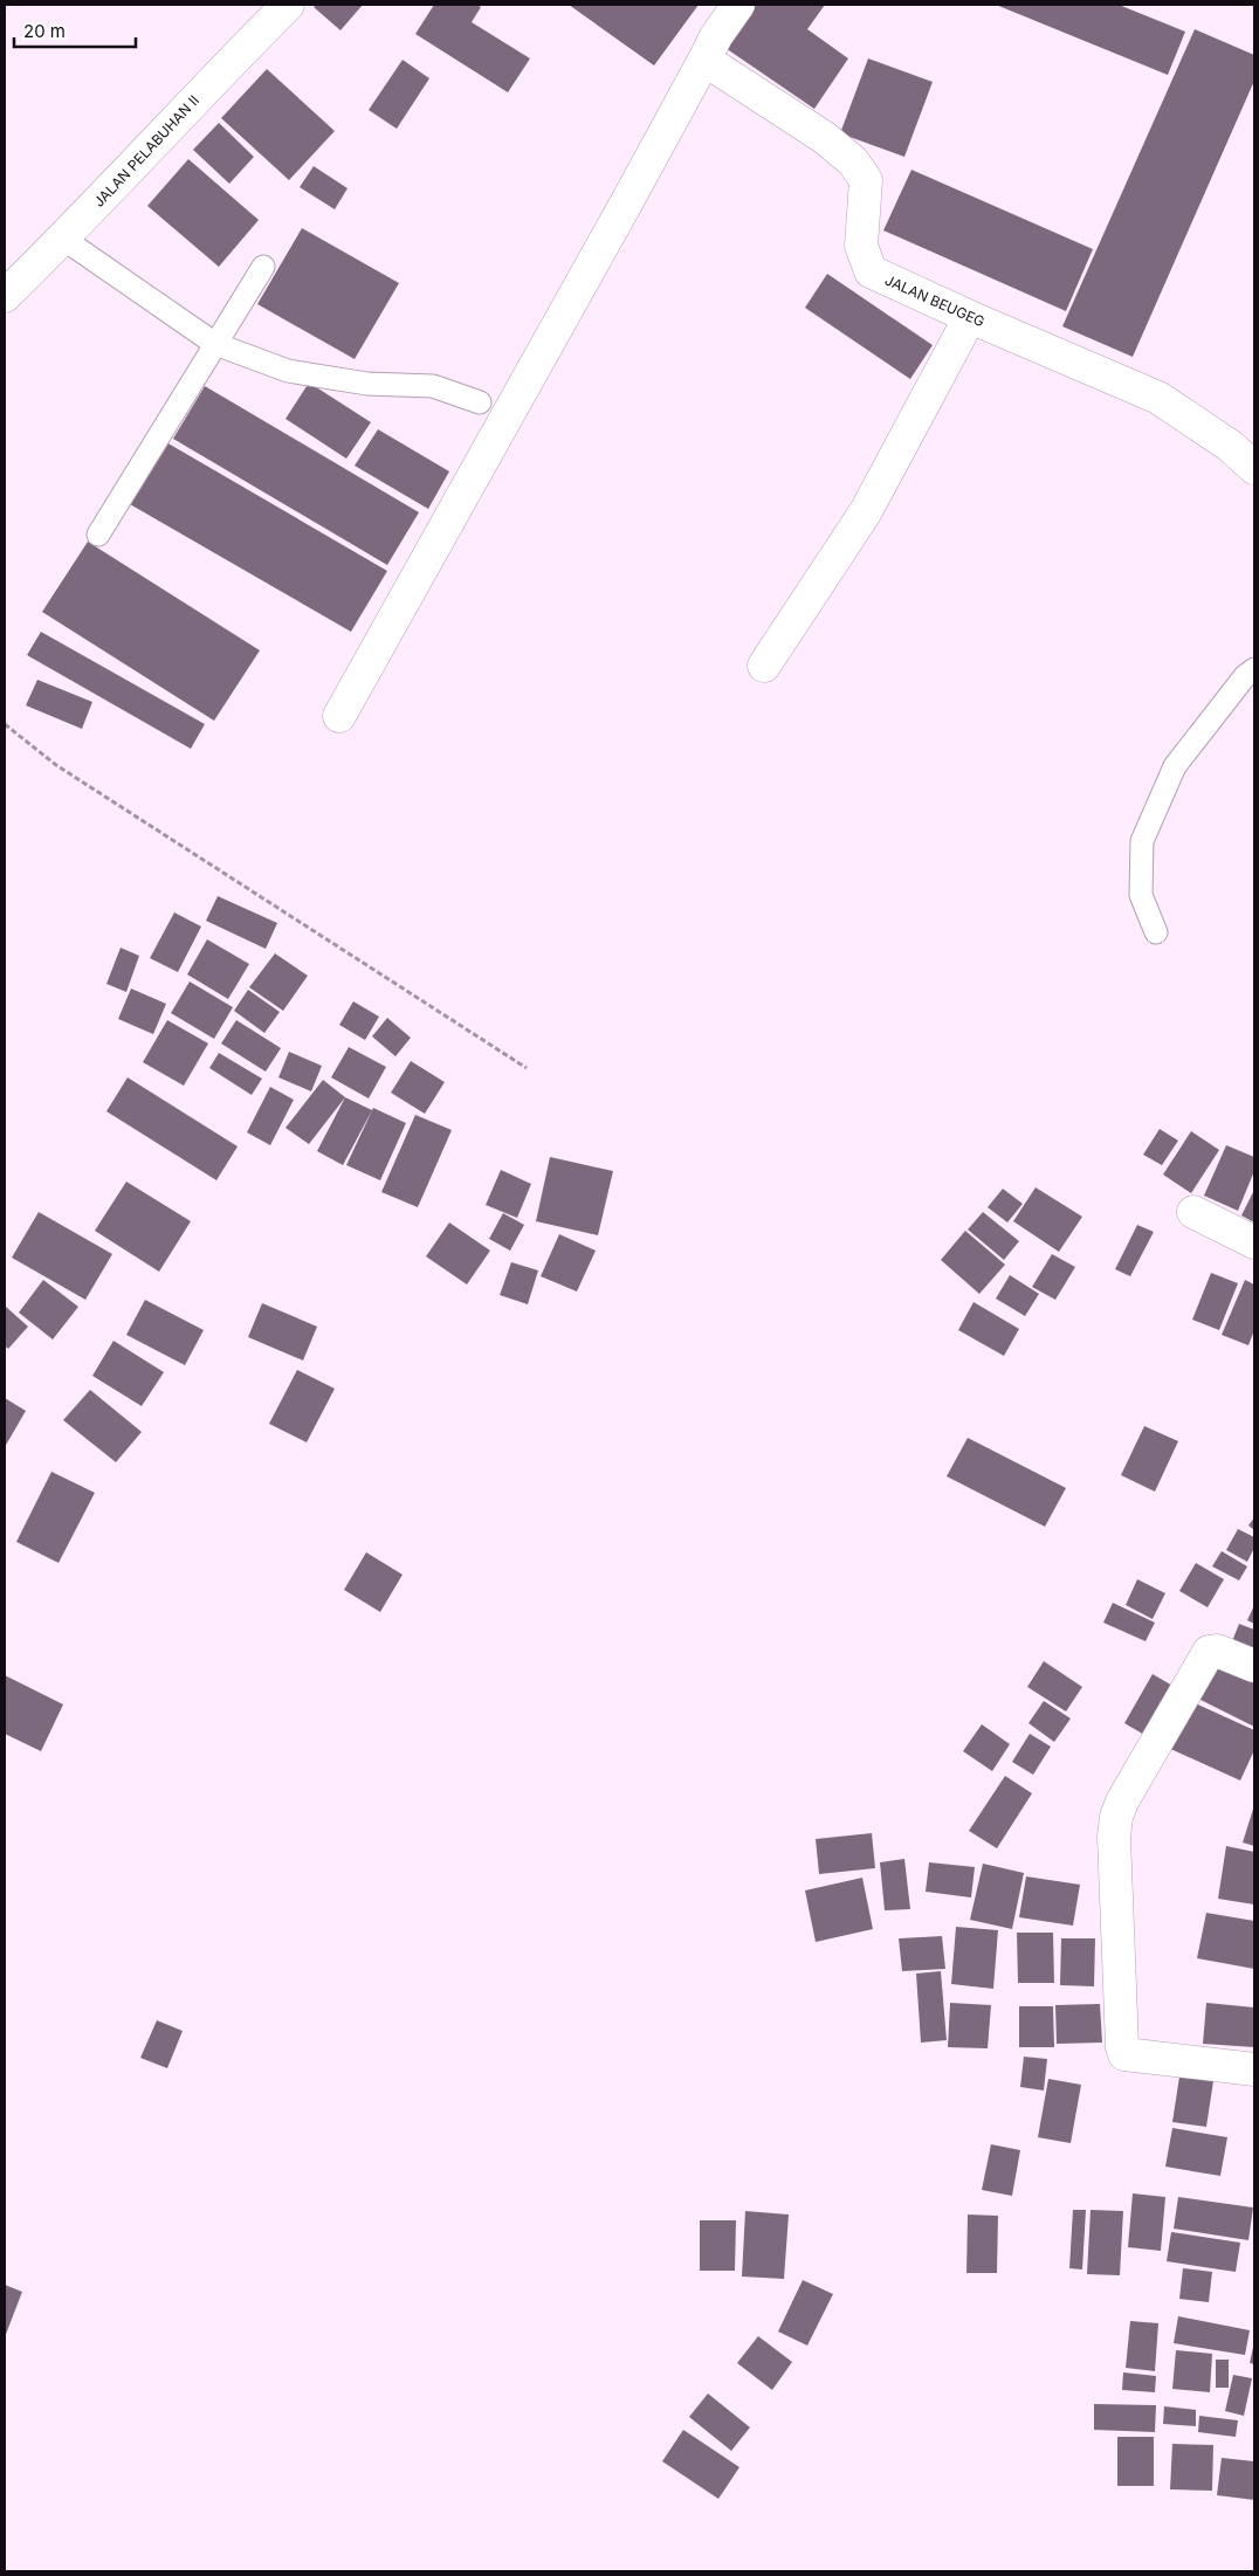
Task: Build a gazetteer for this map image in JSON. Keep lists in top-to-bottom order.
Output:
{
  "streets": {
    "street": ["JALAN PELABUHAN II", "JALAN BEUGEG"]
  },
  "scale_bar": "20 m"
}
